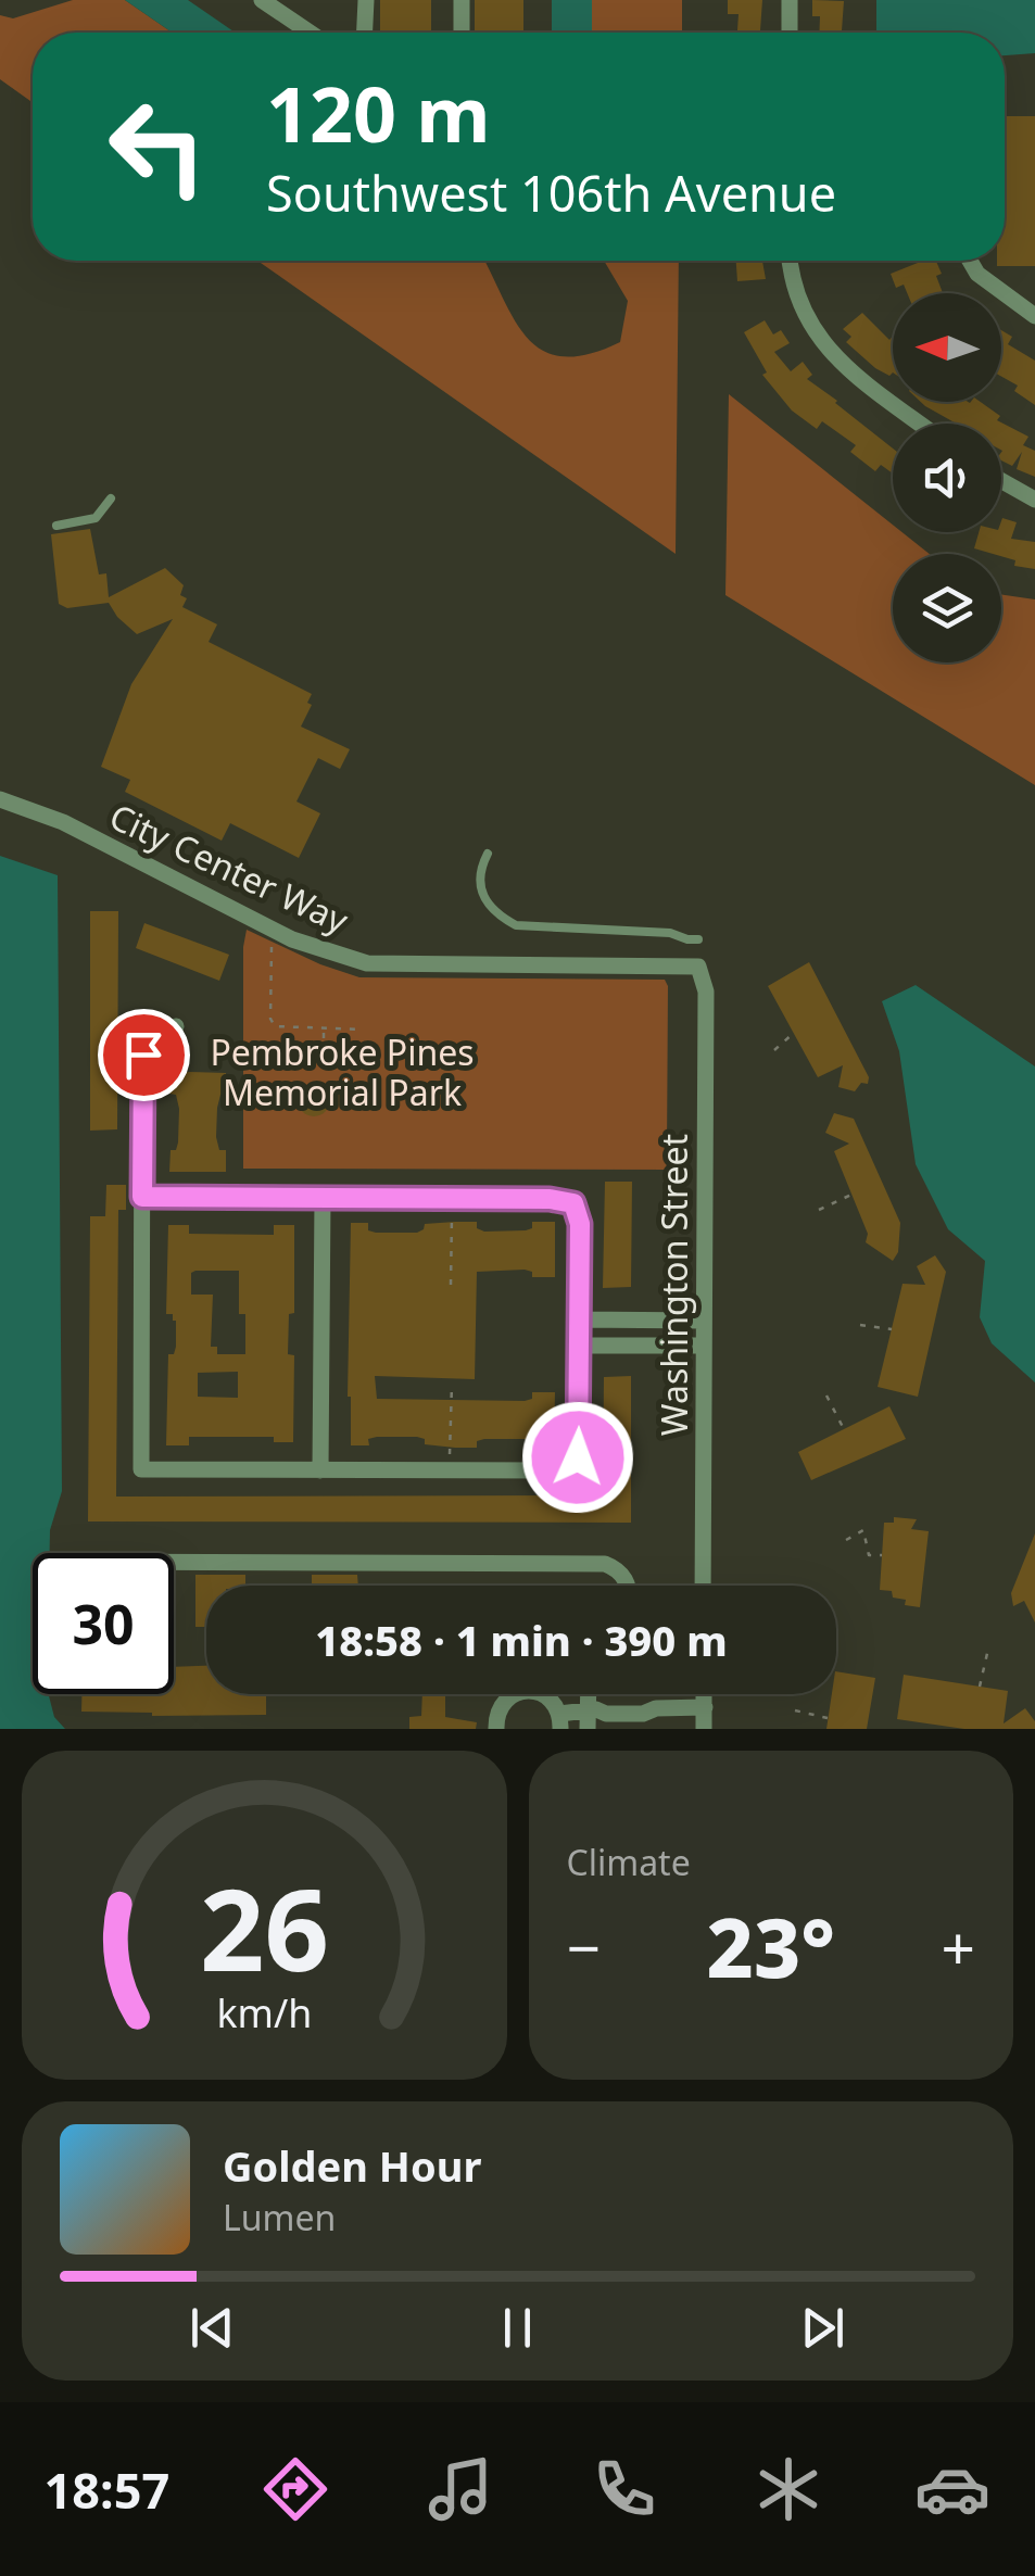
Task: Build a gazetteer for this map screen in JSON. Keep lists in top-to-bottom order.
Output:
{
  "streets": {
    "street": ["City Center Way", "Washington Street"]
  },
  "crossings": [
    ["City Center Way", "Washington Street"]
  ],
  "parks": ["Pembroke Pines Memorial Park"],
  "north": "left",
  "page": {
    "turn": ["120 m", "Southwest 106th Avenue"],
    "limit": "30",
    "trip": "18:58 · 1 min · 390 m",
    "tile": "Climate",
    "heat": ["−", "23°", "+"],
    "song": ["Golden Hour", "Lumen"],
    "tabs": "18:57",
    "gauge": ["26", "km/h"]
  }
}
